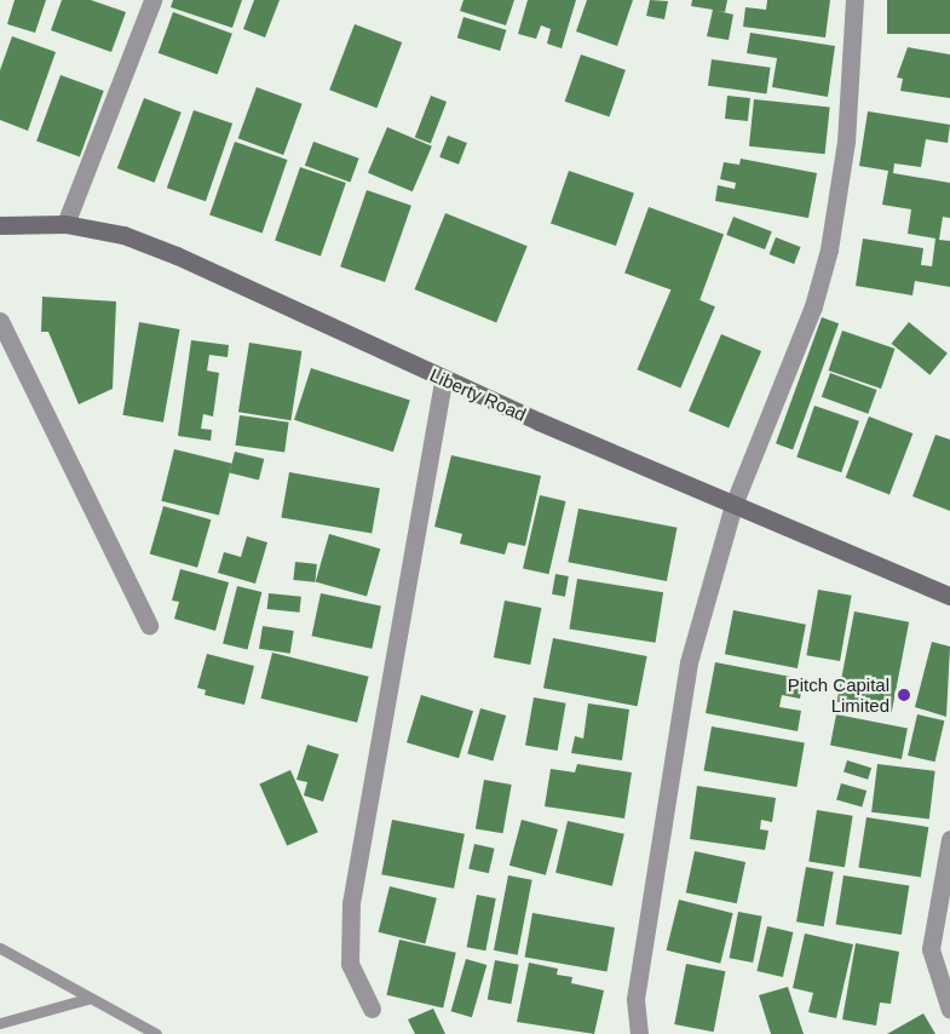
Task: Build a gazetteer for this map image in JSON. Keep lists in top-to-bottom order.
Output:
{
  "streets": {
    "street": ["Liberty Road"]
  },
  "places": ["Pitch Capital Limited"]
}
